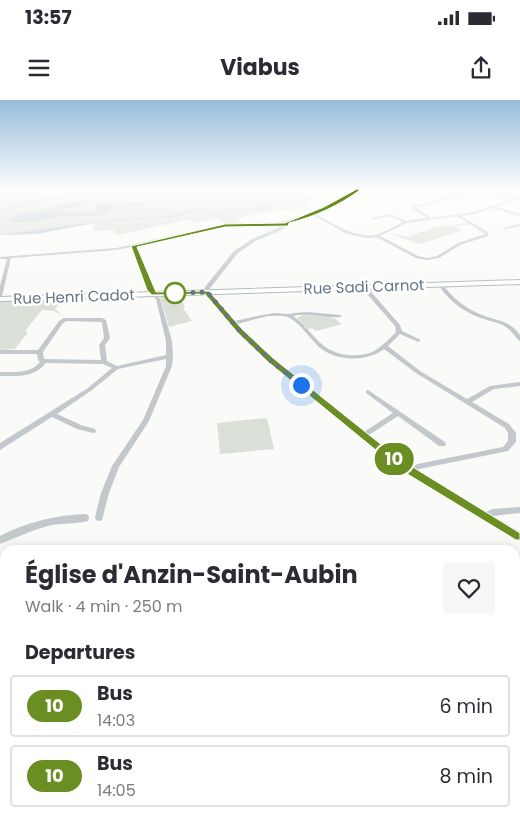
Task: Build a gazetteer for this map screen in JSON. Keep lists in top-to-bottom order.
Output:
{
  "streets": {
    "main road": ["Rue Sadi Carnot", "Rue Henri Cadot"]
  },
  "crossings": [
    ["Rue Sadi Carnot", "Rue Henri Cadot"]
  ],
  "lines": ["bus line 10"],
  "page": {
    "status": "13:57",
    "header": "Viabus",
    "on_map": "10",
    "heading": [
      ["Église d'Anzin-Saint-Aubin", "Walk · 4 min · 250 m"],
      "Departures"
    ],
    "list": [
      {
        "mark": "10",
        "name": "Bus",
        "note": "14:03",
        "value": "6 min"
      },
      {
        "mark": "10",
        "name": "Bus",
        "note": "14:05",
        "value": "8 min"
      }
    ]
  }
}
